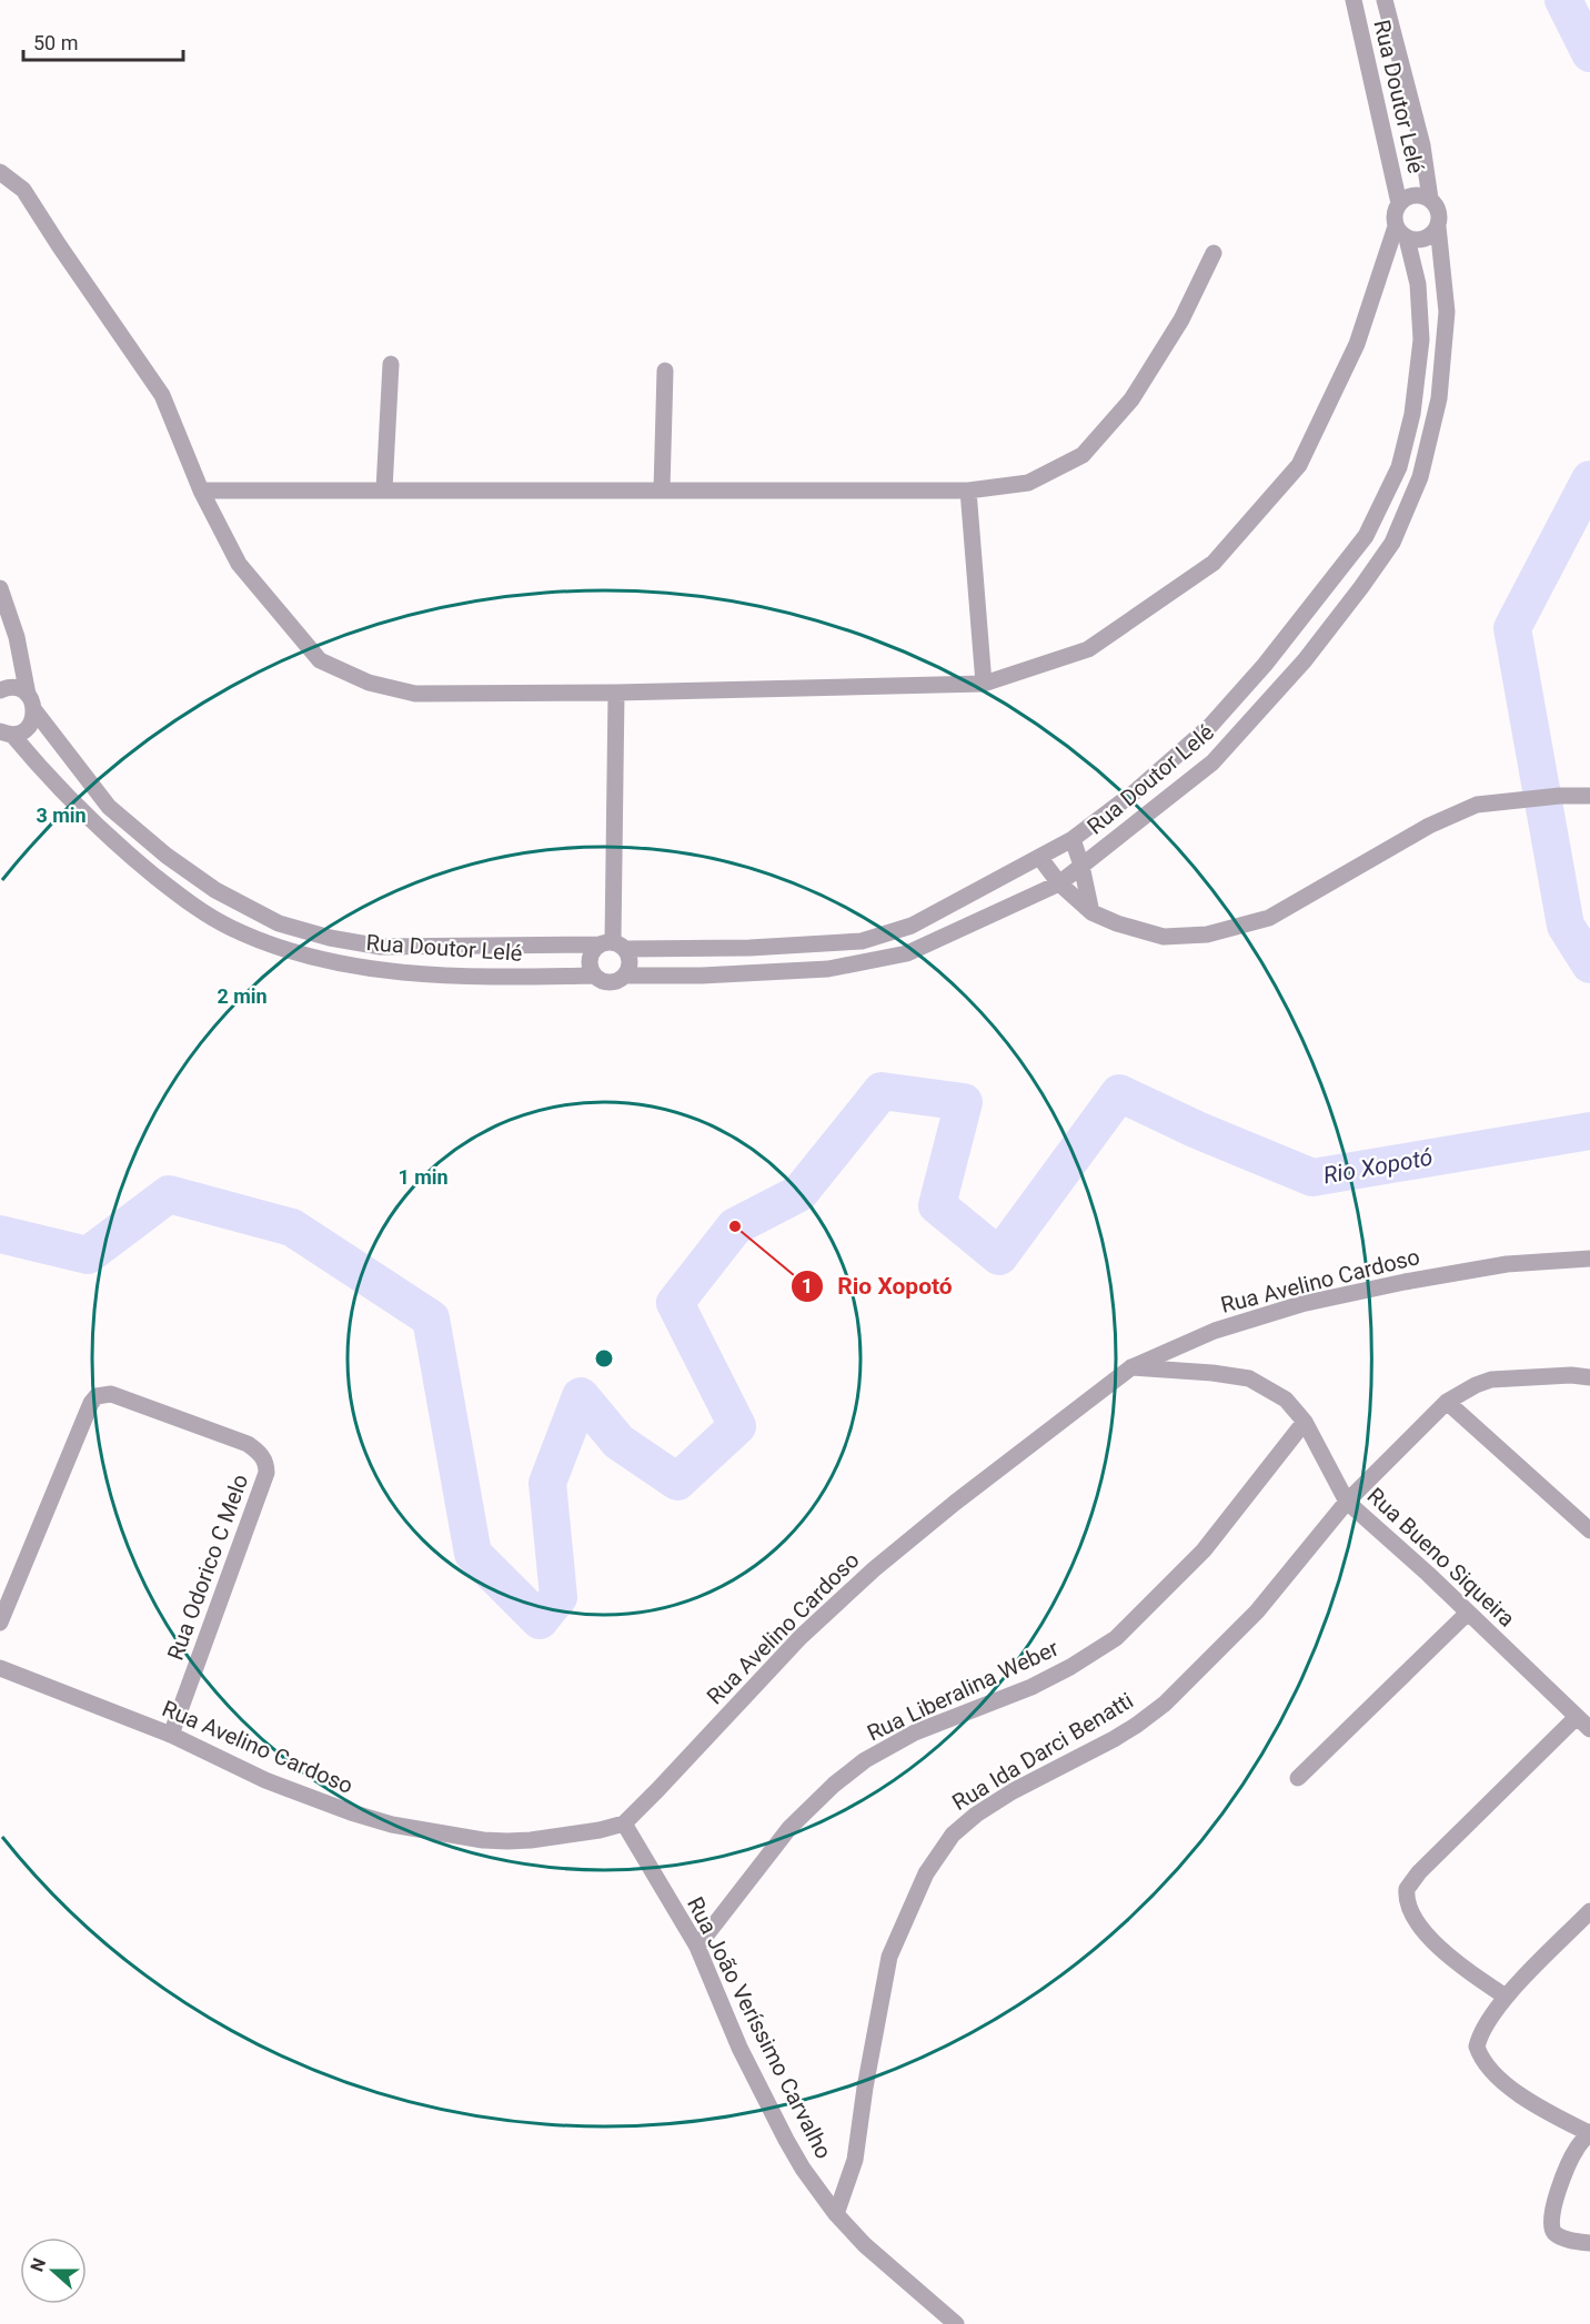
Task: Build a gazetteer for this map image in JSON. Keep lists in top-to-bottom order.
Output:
{
  "streets": {
    "street": [
      "Rua Doutor Lelé",
      "Rua Avelino Cardoso",
      "Rua Bueno Siqueira",
      "Rua Odorico C Melo",
      "Rua Liberalina Weber",
      "Rua Ida Darci Benatti",
      "Rua João Veríssimo Carvalho"
    ]
  },
  "crossings": [
    ["Rua Avelino Cardoso", "Rua Bueno Siqueira"],
    ["Rua Avelino Cardoso", "Rua Odorico C Melo"],
    ["Rua Avelino Cardoso", "Rua João Veríssimo Carvalho"],
    ["Rua Bueno Siqueira", "Rua Liberalina Weber"],
    ["Rua Bueno Siqueira", "Rua Ida Darci Benatti"],
    ["Rua Liberalina Weber", "Rua João Veríssimo Carvalho"],
    ["Rua Ida Darci Benatti", "Rua João Veríssimo Carvalho"]
  ],
  "water": ["Rio Xopotó"],
  "places": ["Rio Xopotó"],
  "scale_bar": "50 m",
  "north": "left",
  "rings": ["3 min", "2 min", "1 min"]
}
